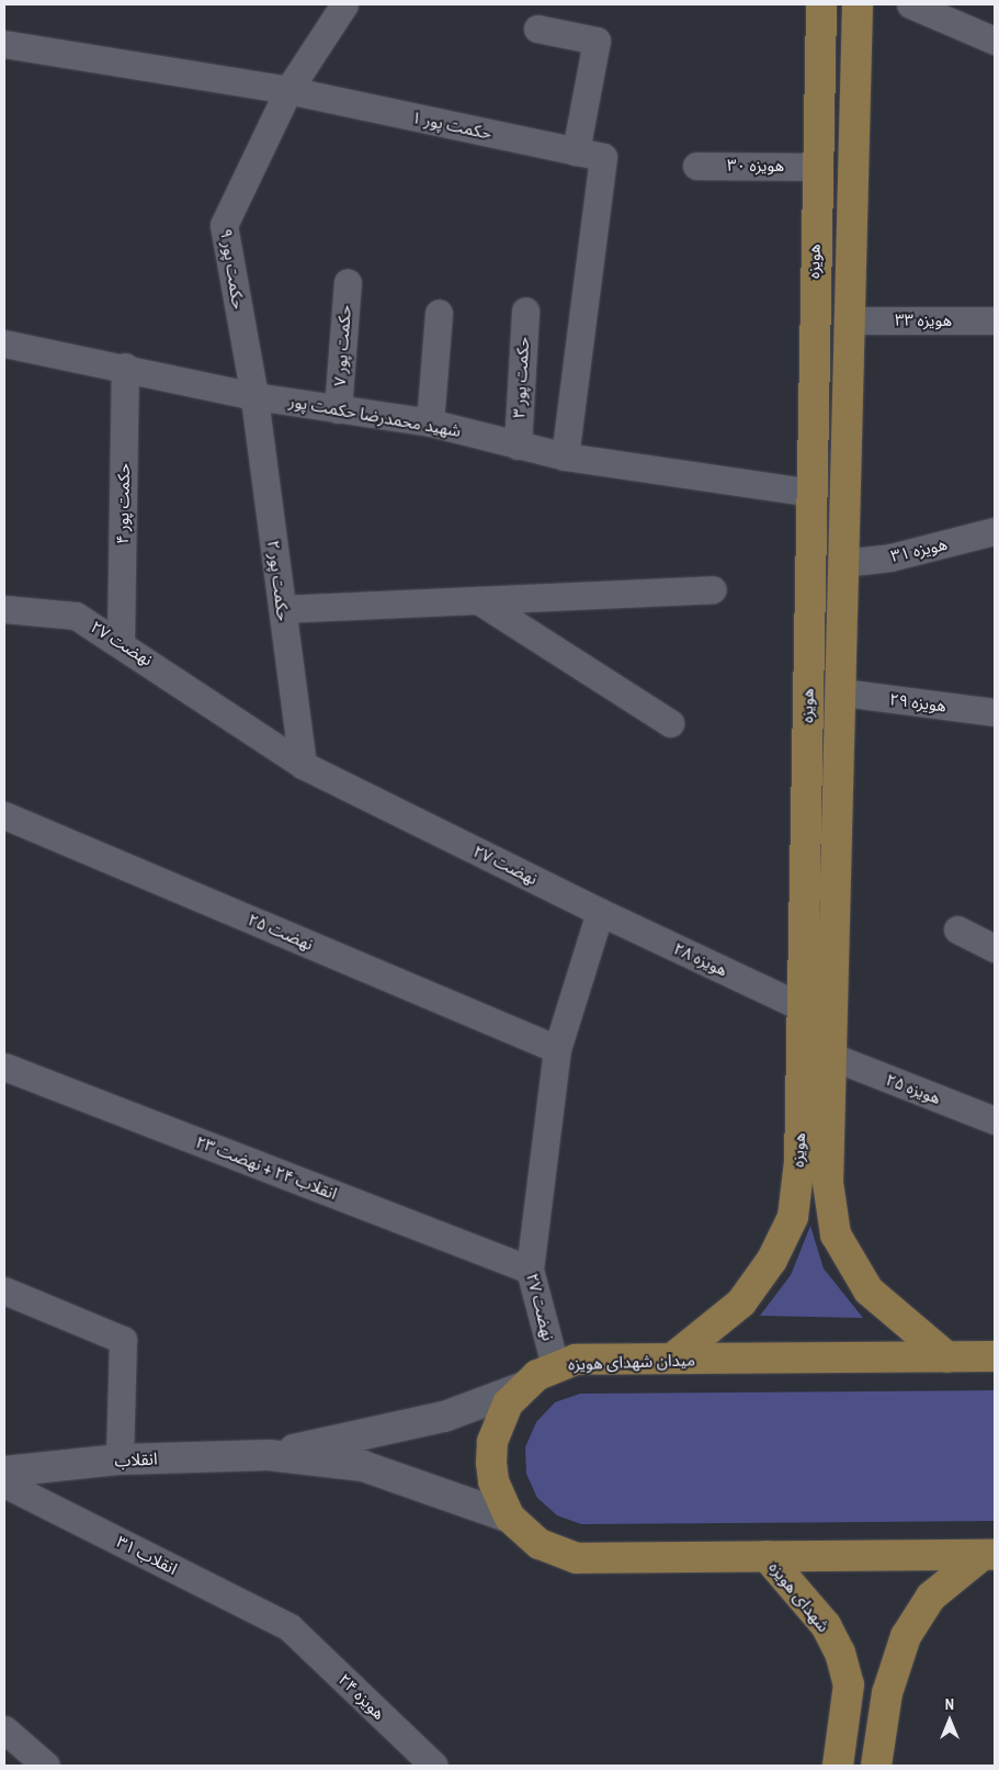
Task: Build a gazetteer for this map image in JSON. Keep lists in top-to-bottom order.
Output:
{
  "streets": {
    "main road": ["هویزه", "میدان شهدای هویزه", "شهدای هویزه"],
    "street": [
      "حکمت پور ۱",
      "هویزه ۳۰",
      "حکمت پور ۹",
      "هویزه ۳۳",
      "حکمت پور ۷",
      "حکمت پور ۳",
      "شهید محمدرضا حکمت پور",
      "حکمت پور ۴",
      "هویزه ۳۱",
      "حکمت پور ۲",
      "نهضت ۲۷",
      "هویزه ۲۹",
      "نهضت ۲۵",
      "هویزه ۲۸",
      "هویزه ۲۵",
      "انقلاب ۲۴ + نهضت ۲۳",
      "انقلاب",
      "انقلاب ۳۱",
      "هویزه ۲۴"
    ]
  },
  "crossings": [
    ["حکمت پور ۱", "حکمت پور ۹"],
    ["حکمت پور ۱", "شهید محمدرضا حکمت پور"],
    ["هویزه ۳۰", "هویزه"],
    ["هویزه", "هویزه ۳۳"],
    ["هویزه", "شهید محمدرضا حکمت پور"],
    ["هویزه", "هویزه ۳۱"],
    ["هویزه", "هویزه ۲۹"],
    ["هویزه", "هویزه ۲۸"],
    ["هویزه", "هویزه ۲۵"],
    ["هویزه", "میدان شهدای هویزه"],
    ["حکمت پور ۹", "شهید محمدرضا حکمت پور"],
    ["حکمت پور ۹", "حکمت پور ۲"],
    ["حکمت پور ۷", "شهید محمدرضا حکمت پور"],
    ["حکمت پور ۳", "شهید محمدرضا حکمت پور"],
    ["شهید محمدرضا حکمت پور", "حکمت پور ۴"],
    ["شهید محمدرضا حکمت پور", "حکمت پور ۲"],
    ["حکمت پور ۴", "نهضت ۲۷"],
    ["حکمت پور ۲", "نهضت ۲۷"],
    ["نهضت ۲۷", "نهضت ۲۵"],
    ["نهضت ۲۷", "هویزه ۲۸"],
    ["نهضت ۲۷", "انقلاب ۲۴ + نهضت ۲۳"],
    ["نهضت ۲۷", "میدان شهدای هویزه"],
    ["میدان شهدای هویزه", "شهدای هویزه"],
    ["انقلاب ۳۱", "هویزه ۲۴"]
  ],
  "north": "top"
}
